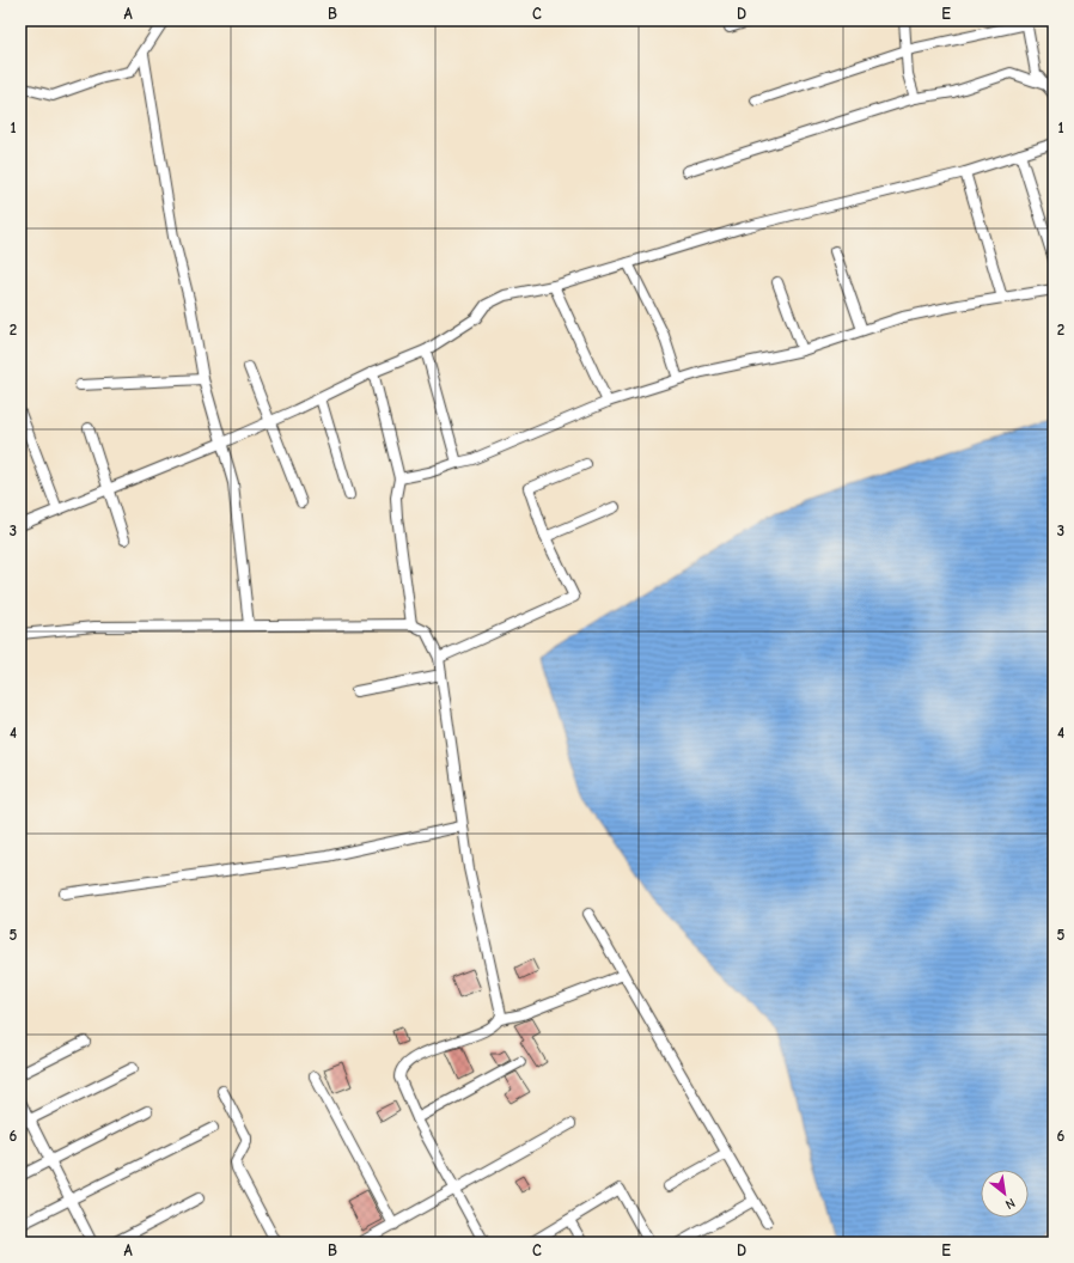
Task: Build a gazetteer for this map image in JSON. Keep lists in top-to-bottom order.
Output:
{
  "north": "bottom right",
  "grid": {
    "columns": [
      "A",
      "B",
      "C",
      "D",
      "E"
    ],
    "rows": [
      "1",
      "2",
      "3",
      "4",
      "5",
      "6"
    ]
  }
}
